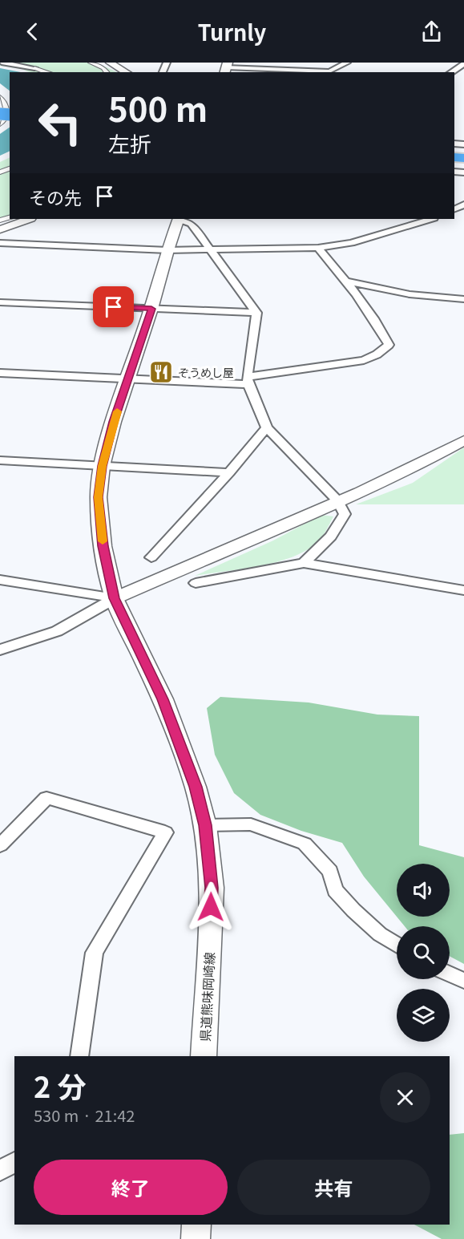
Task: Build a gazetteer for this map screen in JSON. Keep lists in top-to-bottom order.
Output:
{
  "streets": {
    "main road": ["県道熊味岡崎線"]
  },
  "places": {
    "restaurant": ["ぞうめし屋"]
  },
  "page": {
    "header": "Turnly",
    "turn": ["500 m", "左折"],
    "then": "その先",
    "heading": ["2 分", "530 m · 21:42"],
    "buttons": ["終了", "共有"]
  }
}
